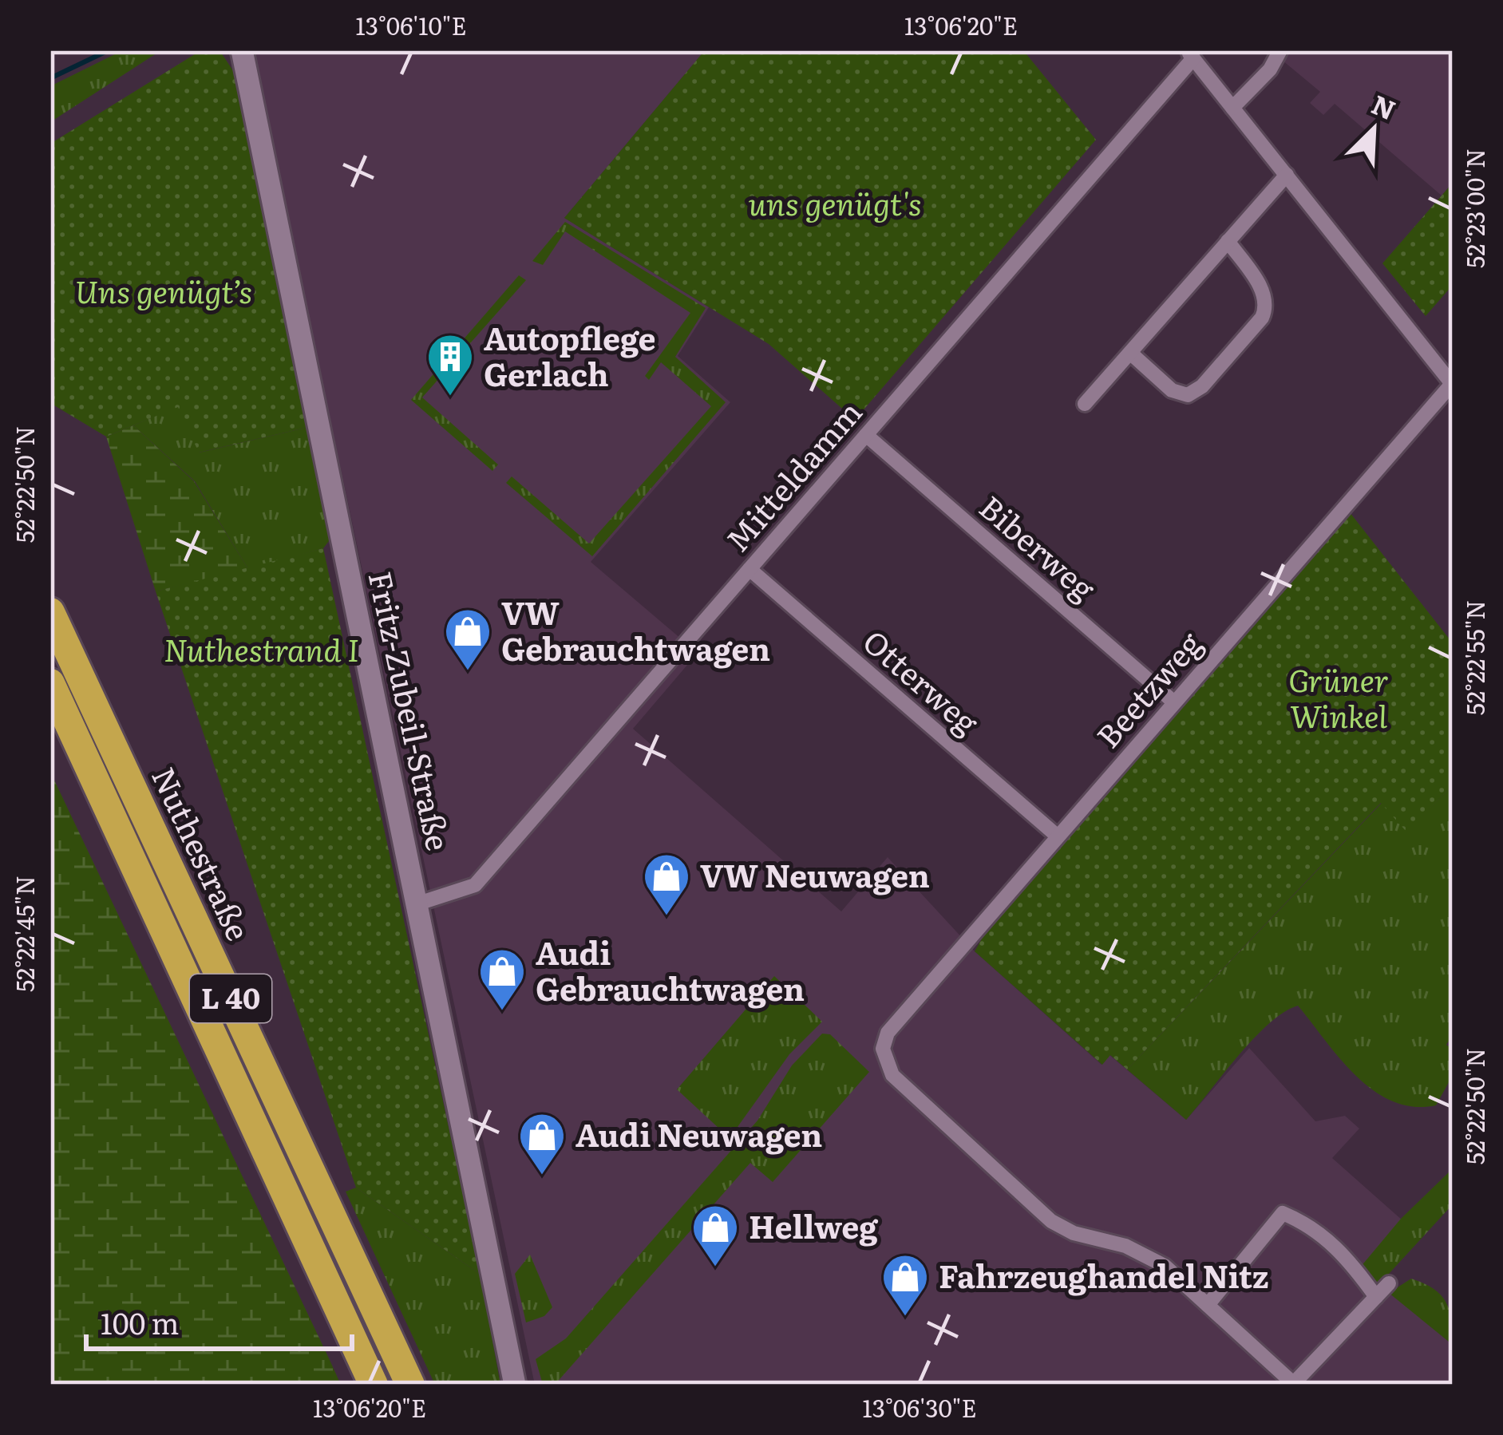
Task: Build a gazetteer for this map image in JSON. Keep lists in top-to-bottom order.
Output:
{
  "streets": {
    "highway": ["Nuthestraße", "L 40"],
    "street": [
      "Mitteldamm",
      "Biberweg",
      "Otterweg",
      "Beetzweg",
      "Fritz-Zubeil-Straße"
    ]
  },
  "crossings": [
    ["Mitteldamm", "Biberweg"],
    ["Mitteldamm", "Otterweg"],
    ["Mitteldamm", "Fritz-Zubeil-Straße"],
    ["Biberweg", "Beetzweg"],
    ["Otterweg", "Beetzweg"]
  ],
  "parks": [
    "uns genügt's",
    "Uns genügt’s",
    "Nuthestrand I",
    "Grüner Winkel"
  ],
  "places": {
    "building": ["Autopflege Gerlach"],
    "shop": [
      "VW Gebrauchtwagen",
      "VW Neuwagen",
      "Audi Gebrauchtwagen",
      "Audi Neuwagen",
      "Hellweg",
      "Fahrzeughandel Nitz"
    ]
  },
  "scale_bar": "100 m",
  "north": "top right",
  "coordinates": [
    "13°06'10\"E",
    "13°06'20\"E",
    "52°23'00\"N",
    "52°22'50\"N",
    "52°22'55\"N",
    "52°22'45\"N",
    "13°06'30\"E"
  ]
}
